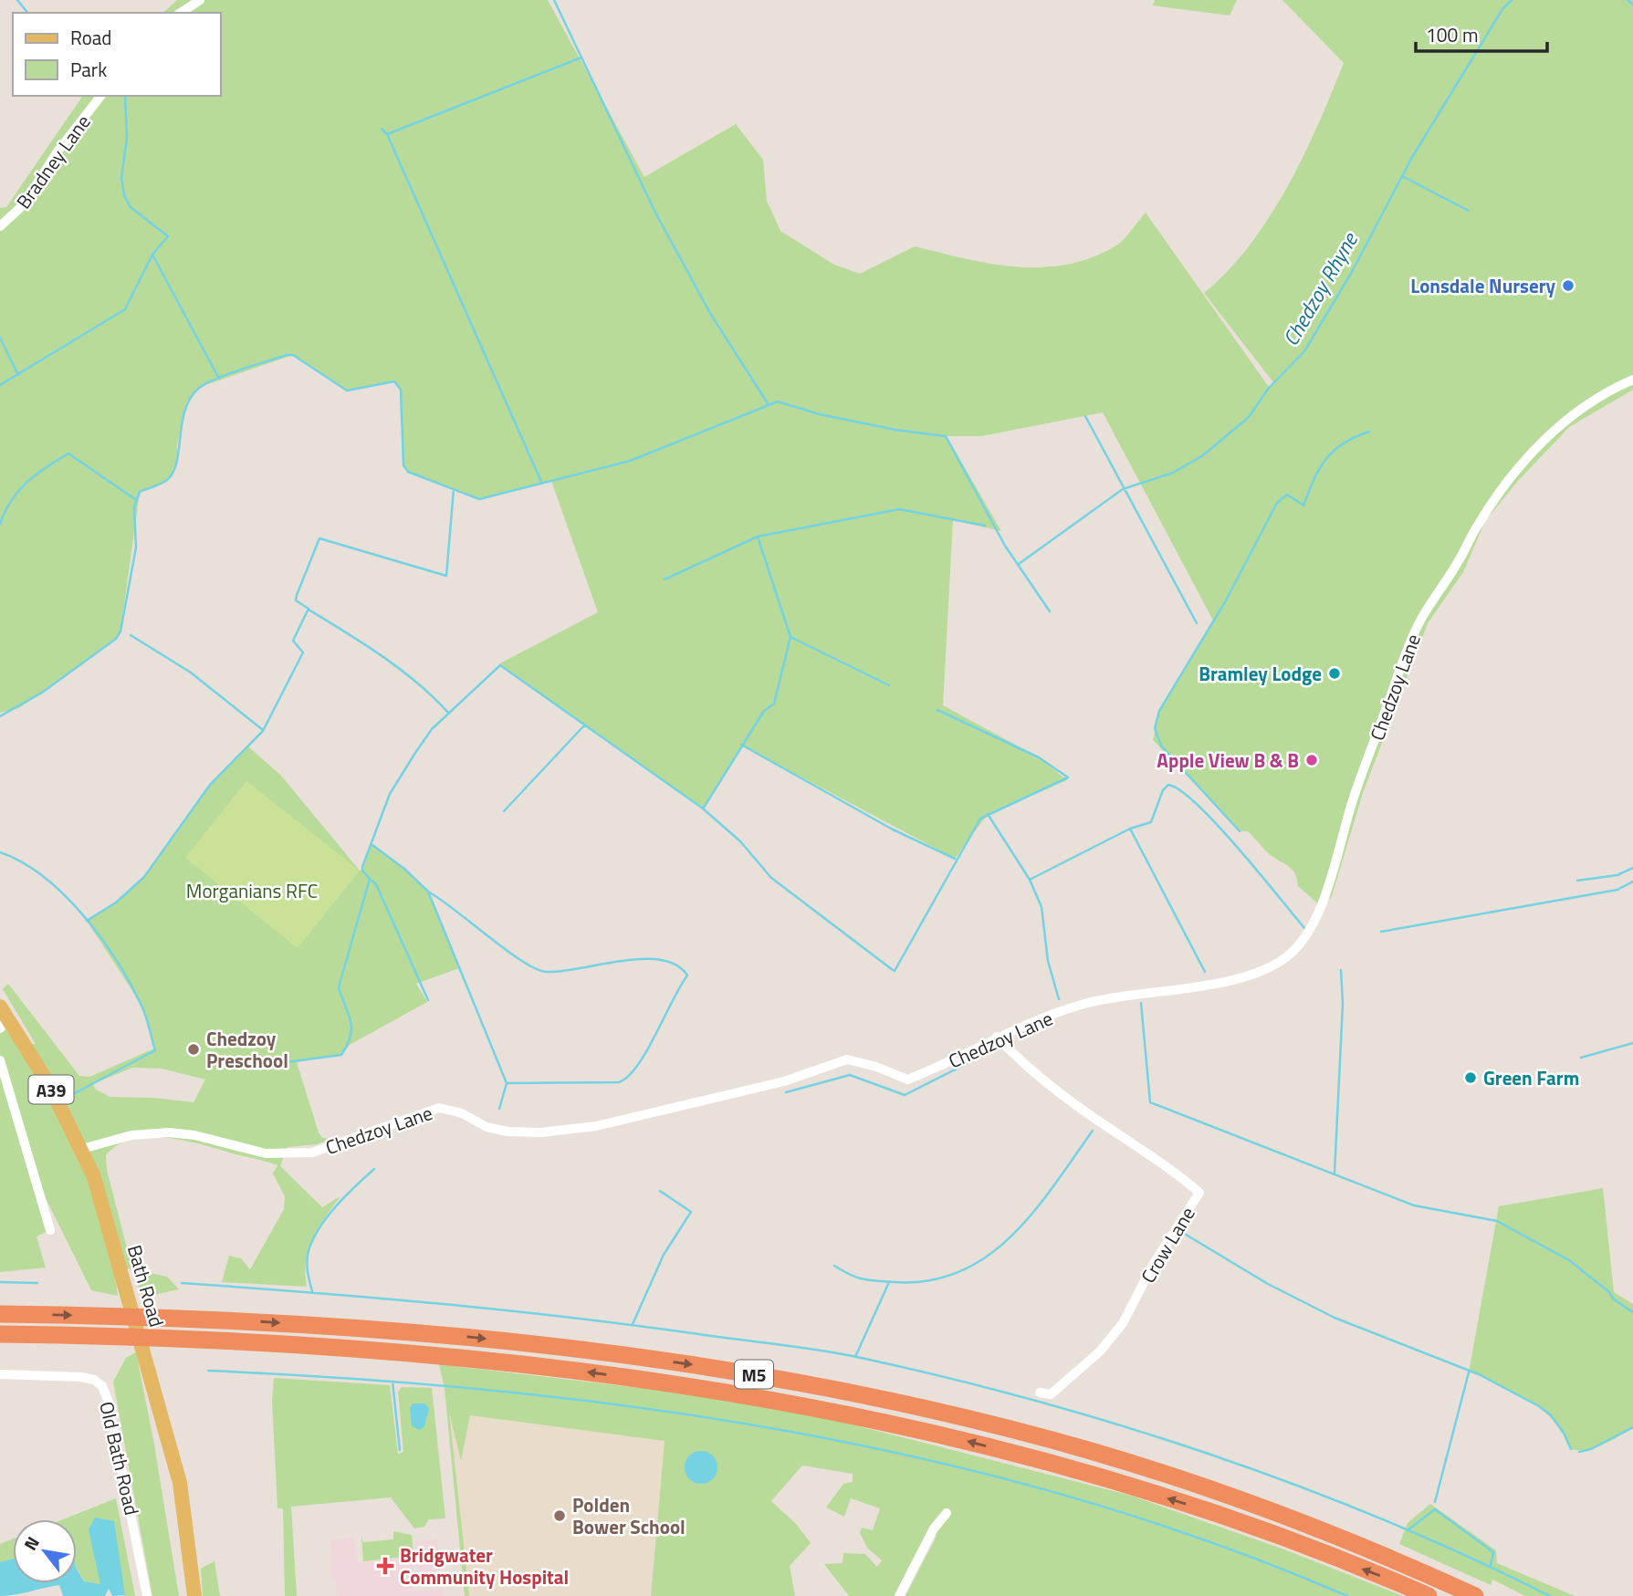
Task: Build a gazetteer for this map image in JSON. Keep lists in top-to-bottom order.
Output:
{
  "streets": {
    "highway": ["M5"],
    "main road": ["A39", "Bath Road"],
    "street": [
      "Bradney Lane",
      "Chedzoy Lane",
      "Crow Lane",
      "Old Bath Road"
    ]
  },
  "crossings": [
    ["Chedzoy Lane", "Crow Lane"],
    ["Chedzoy Lane", "Bath Road"]
  ],
  "water": ["Chedzoy Rhyne"],
  "parks": ["Morganians RFC"],
  "places": {
    "other": [
      "Lonsdale Nursery",
      "Bramley Lodge",
      "Apple View B & B",
      "Chedzoy Preschool",
      "Green Farm",
      "Polden Bower School"
    ],
    "health": ["Bridgwater Community Hospital"]
  },
  "legend": ["Road", "Park"],
  "scale_bar": "100 m",
  "north": "top left"
}
